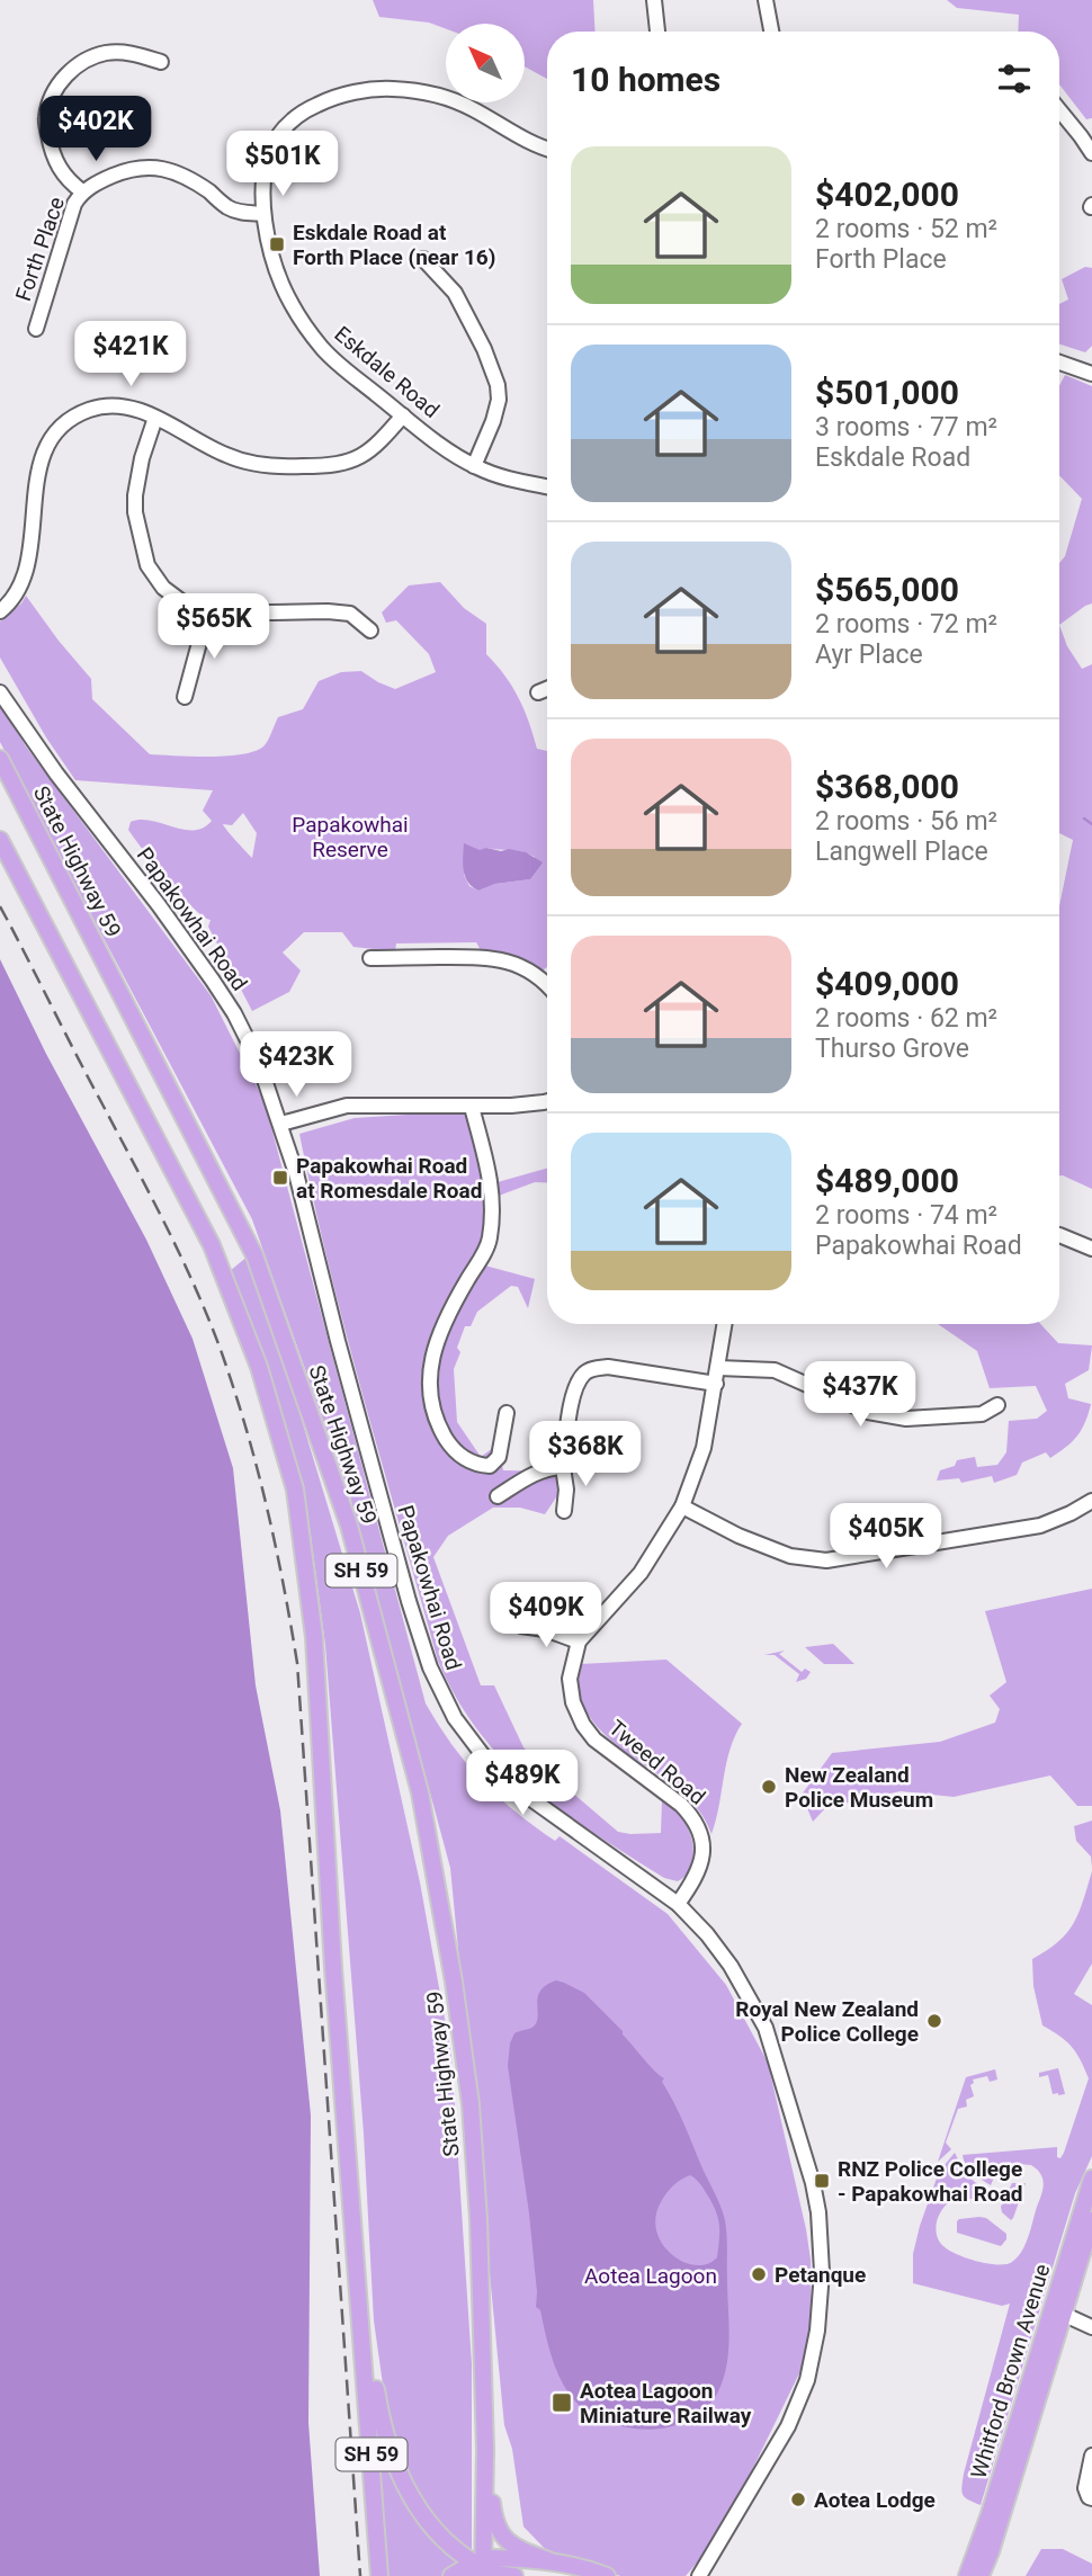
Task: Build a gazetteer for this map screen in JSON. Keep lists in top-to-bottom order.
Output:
{
  "streets": {
    "main road": ["State Highway 59", "SH 59", "Whitford Brown Avenue"],
    "street": [
      "Forth Place",
      "Eskdale Road",
      "Papakowhai Road",
      "Tweed Road"
    ]
  },
  "crossings": [
    ["Forth Place", "Eskdale Road"],
    ["Papakowhai Road", "Tweed Road"]
  ],
  "parks": ["Papakowhai Reserve", "Aotea Lagoon"],
  "places": {
    "transit": [
      "Eskdale Road at Forth Place (near 16)",
      "Papakowhai Road at Romesdale Road",
      "RNZ Police College - Papakowhai Road",
      "Aotea Lagoon Miniature Railway"
    ],
    "other": [
      "New Zealand Police Museum",
      "Royal New Zealand Police College",
      "Petanque",
      "Aotea Lodge"
    ]
  },
  "north": "top left",
  "page": {
    "heading": "10 homes",
    "price": [
      "$402K",
      "$501K",
      "$421K",
      "$565K",
      "$423K",
      "$437K",
      "$368K",
      "$405K",
      "$409K",
      "$489K"
    ],
    "list": [
      {
        "name": "$402,000",
        "note": "2 rooms · 52 m² · Forth Place"
      },
      {
        "name": "$501,000",
        "note": "3 rooms · 77 m² · Eskdale Road"
      },
      {
        "name": "$565,000",
        "note": "2 rooms · 72 m² · Ayr Place"
      },
      {
        "name": "$368,000",
        "note": "2 rooms · 56 m² · Langwell Place"
      },
      {
        "name": "$409,000",
        "note": "2 rooms · 62 m² · Thurso Grove"
      },
      {
        "name": "$489,000",
        "note": "2 rooms · 74 m² · Papakowhai Road"
      }
    ]
  }
}
